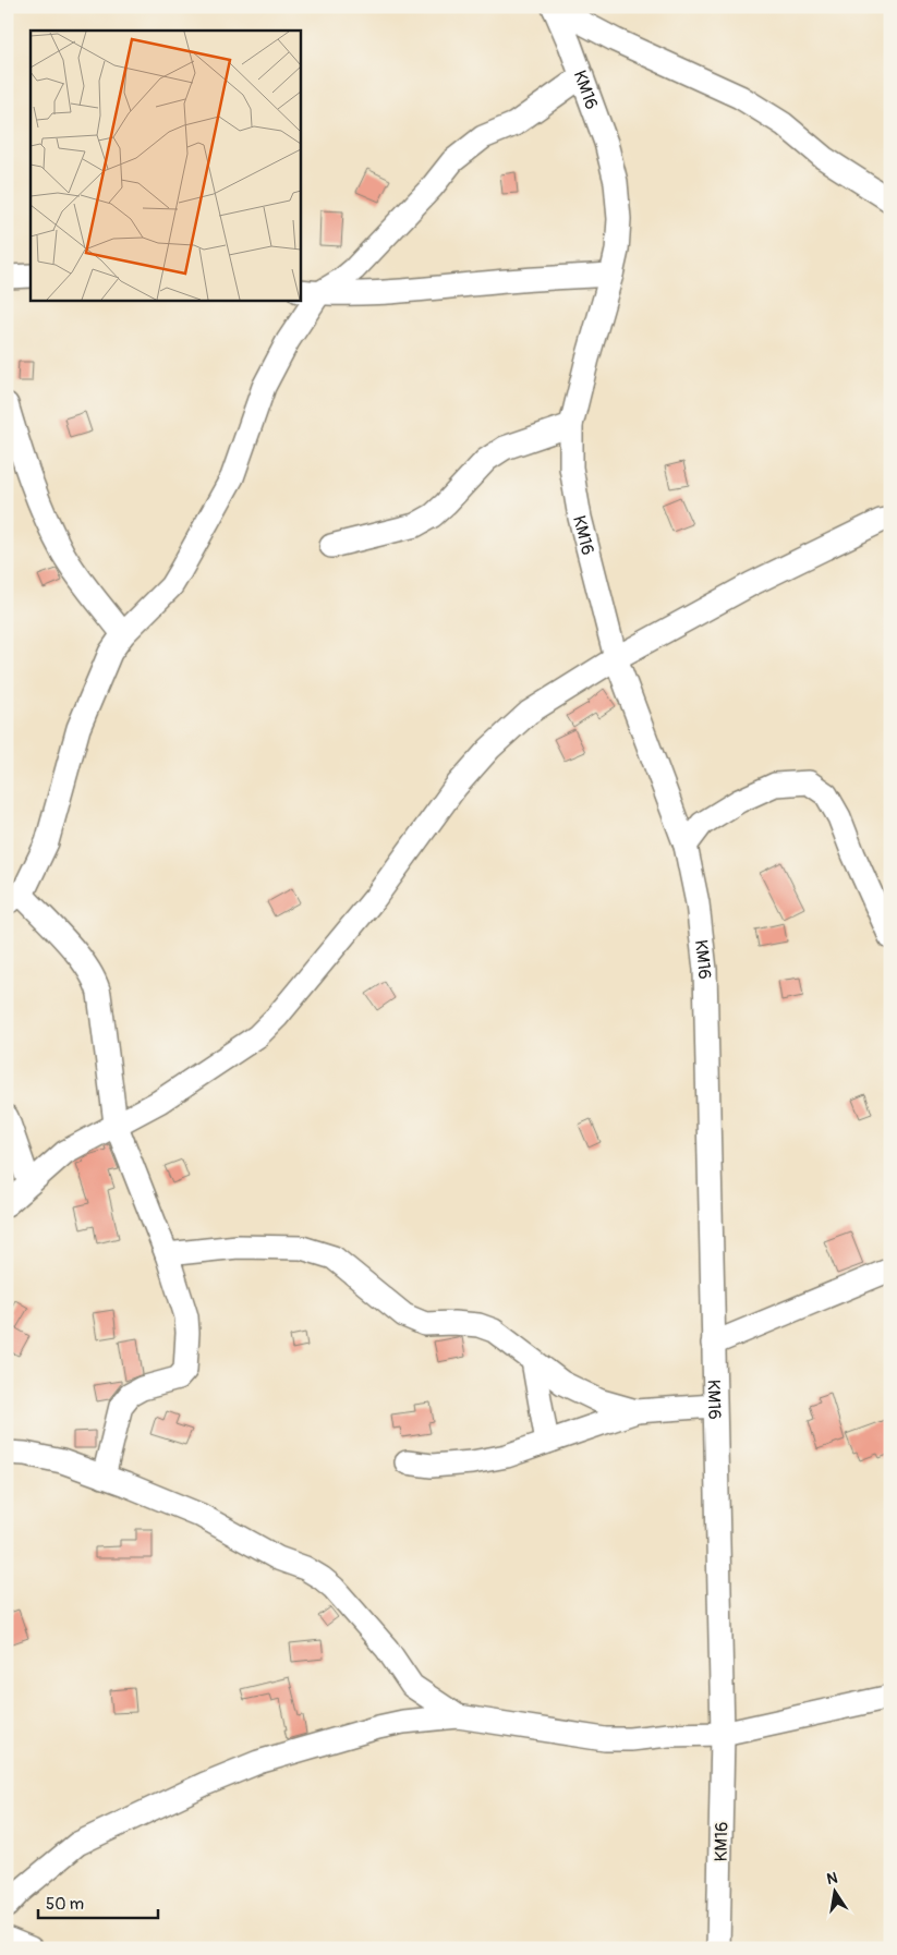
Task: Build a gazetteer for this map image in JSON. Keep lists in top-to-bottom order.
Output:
{
  "streets": {
    "street": ["KM16"]
  },
  "scale_bar": "50 m",
  "north": "top"
}
